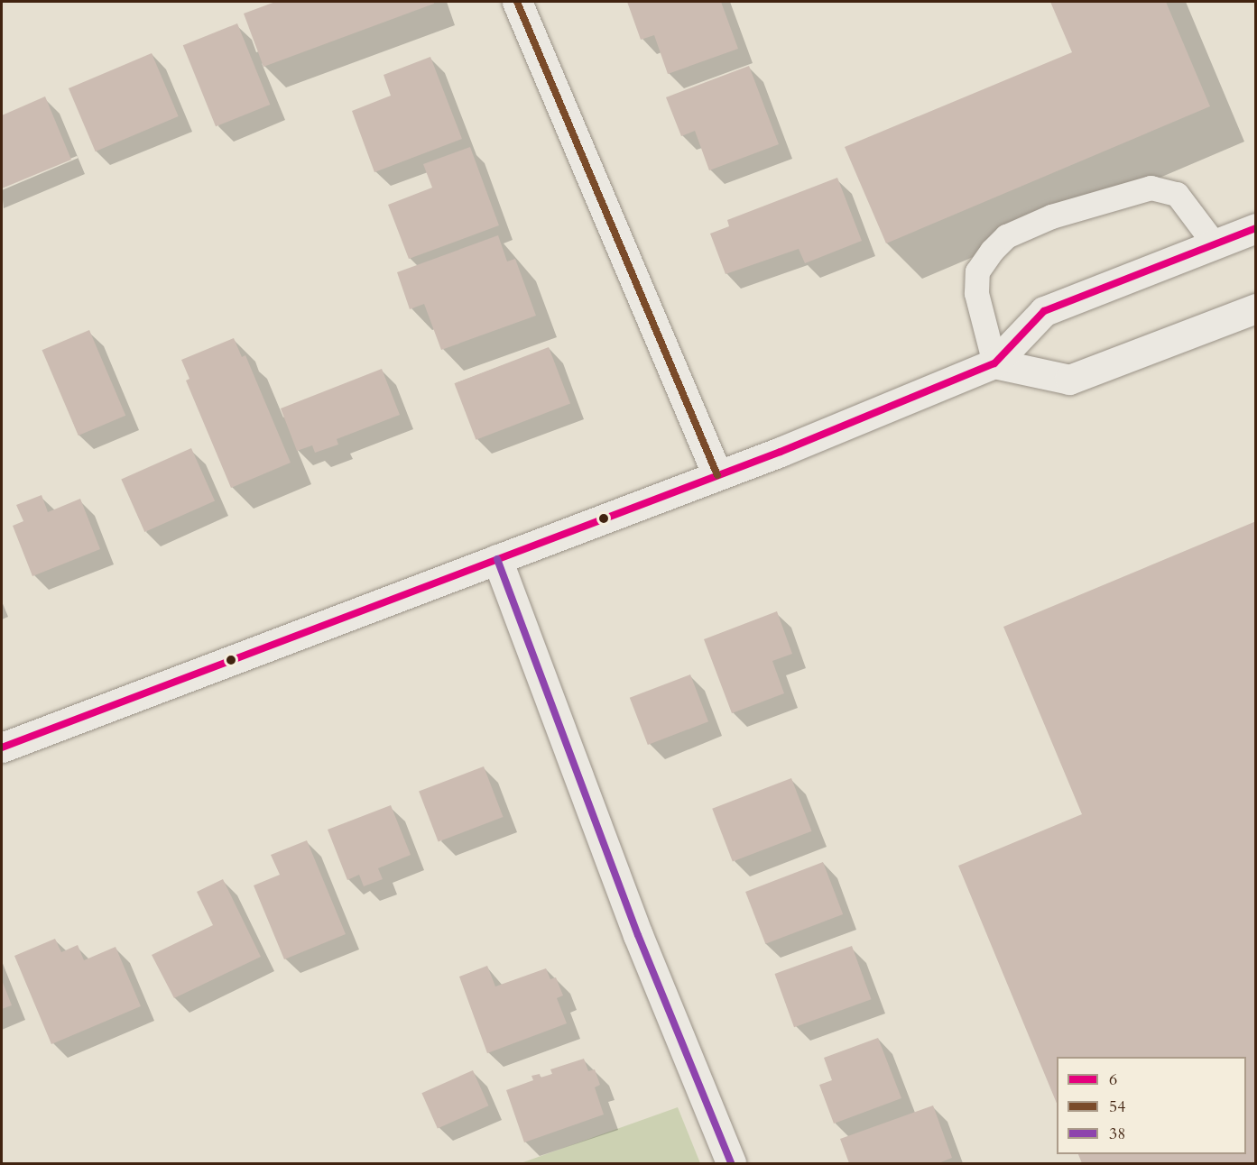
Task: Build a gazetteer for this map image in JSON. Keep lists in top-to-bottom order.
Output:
{
  "lines": ["transit line 54", "transit line 6", "transit line 38"],
  "legend": ["6", "54", "38"]
}
